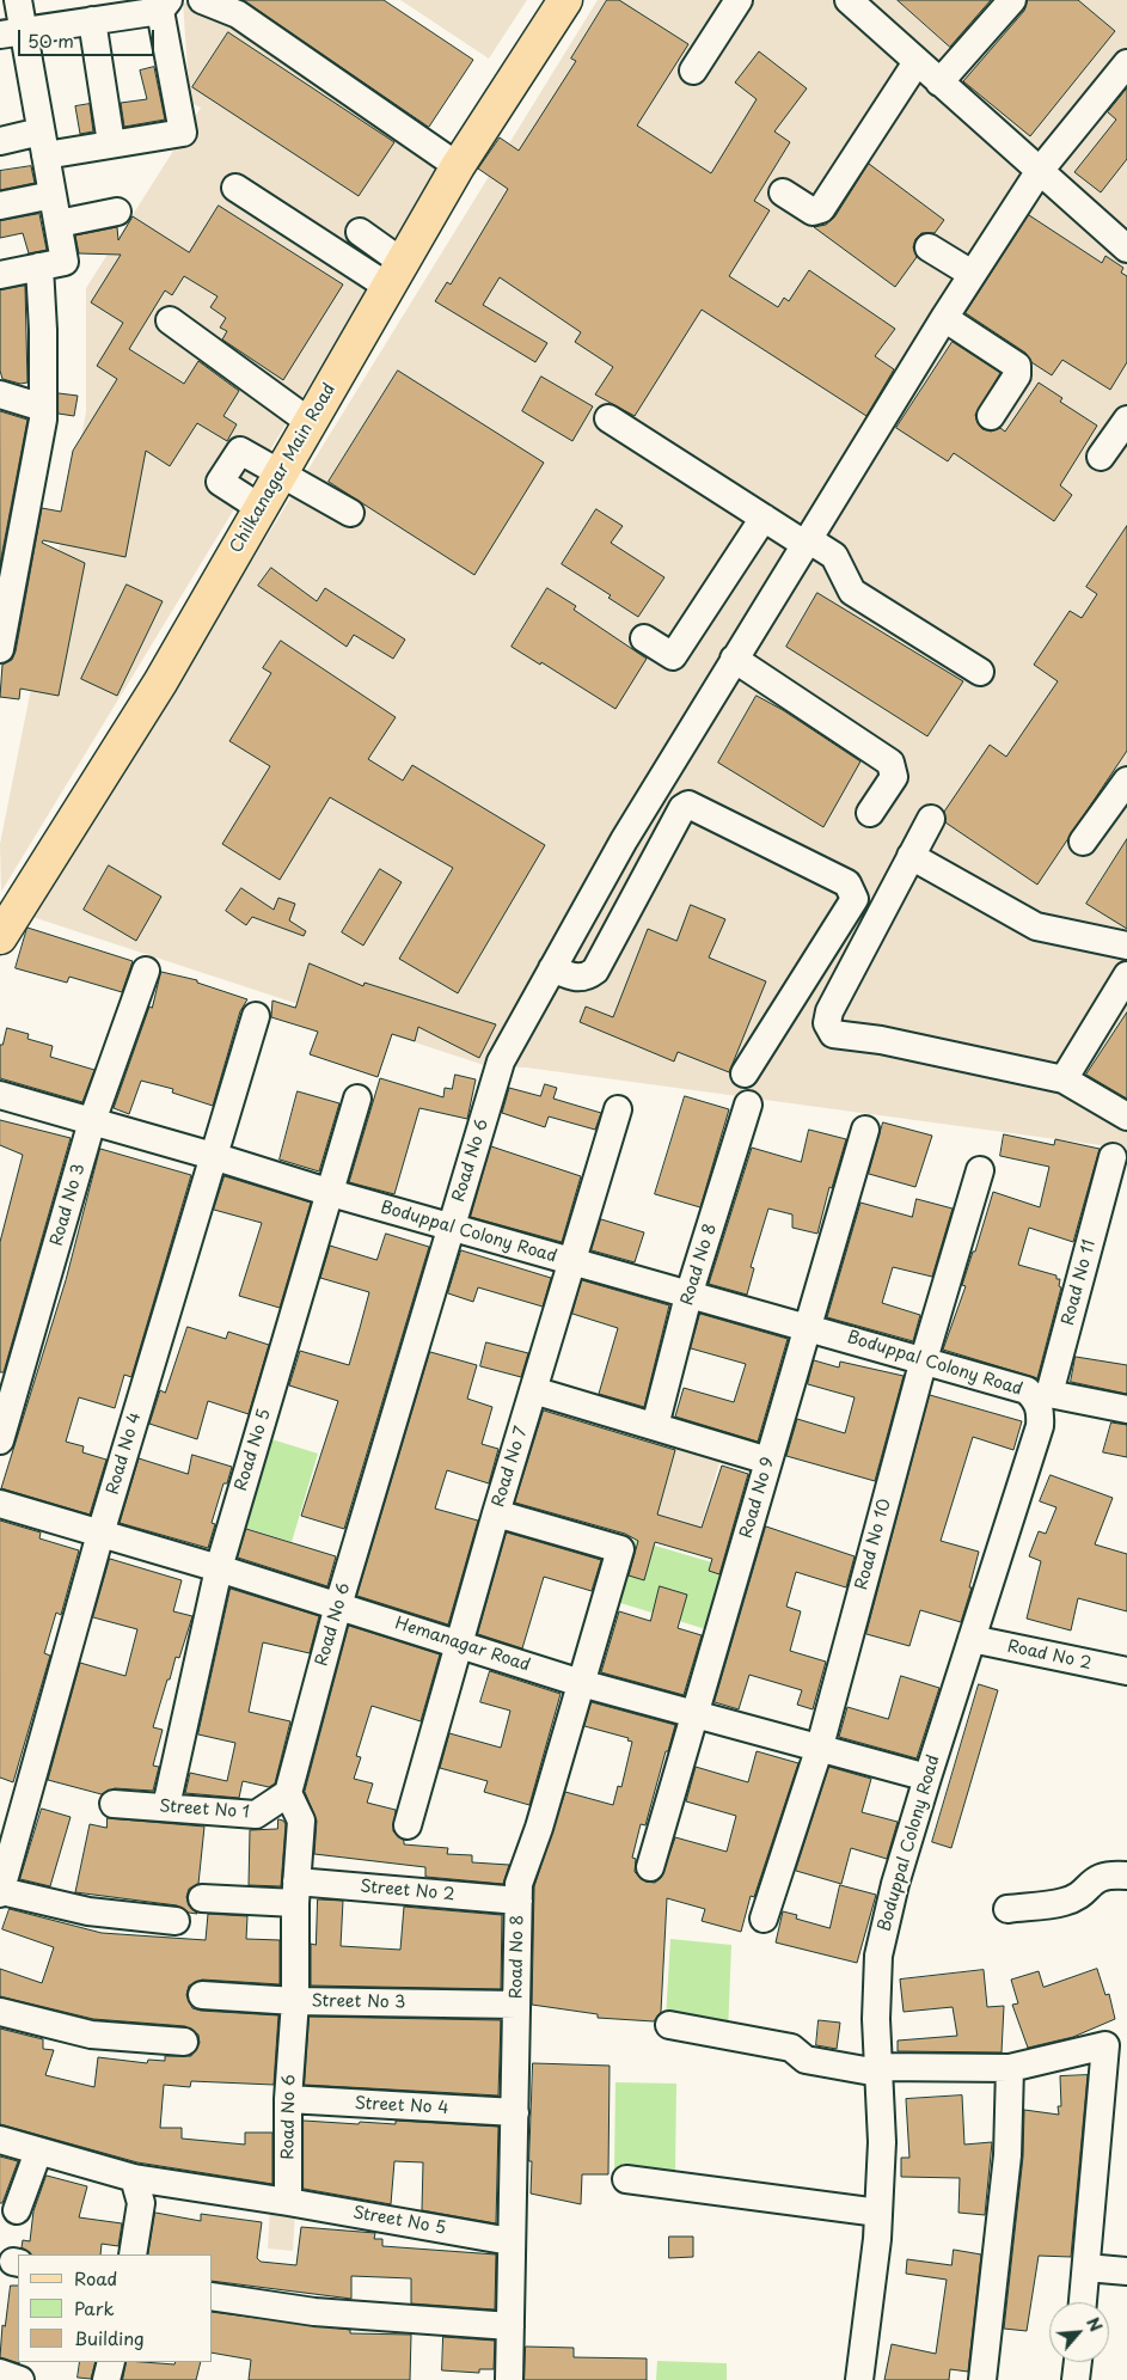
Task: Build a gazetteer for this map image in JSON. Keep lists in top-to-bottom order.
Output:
{
  "streets": {
    "main road": ["Chilkanagar Main Road"],
    "street": [
      "Road No 6",
      "Road No 3",
      "Boduppal Colony Road",
      "Road No 8",
      "Road No 11",
      "Road No 5",
      "Road No 4",
      "Road No 7",
      "Road No 9",
      "Road No 10",
      "Hemanagar Road",
      "Road No 2",
      "Street No 1",
      "Street No 2",
      "Street No 3",
      "Street No 4",
      "Street No 5"
    ]
  },
  "crossings": [
    ["Road No 6", "Boduppal Colony Road"],
    ["Road No 6", "Hemanagar Road"],
    ["Road No 6", "Street No 1"],
    ["Road No 6", "Street No 2"],
    ["Road No 6", "Street No 3"],
    ["Road No 6", "Street No 4"],
    ["Road No 6", "Street No 5"],
    ["Road No 3", "Boduppal Colony Road"],
    ["Boduppal Colony Road", "Road No 8"],
    ["Boduppal Colony Road", "Road No 11"],
    ["Boduppal Colony Road", "Road No 5"],
    ["Boduppal Colony Road", "Road No 4"],
    ["Boduppal Colony Road", "Road No 7"],
    ["Boduppal Colony Road", "Road No 9"],
    ["Boduppal Colony Road", "Road No 10"],
    ["Boduppal Colony Road", "Hemanagar Road"],
    ["Boduppal Colony Road", "Road No 2"],
    ["Road No 8", "Road No 7"],
    ["Road No 8", "Hemanagar Road"],
    ["Road No 8", "Street No 2"],
    ["Road No 8", "Street No 3"],
    ["Road No 8", "Street No 4"],
    ["Road No 8", "Street No 5"],
    ["Road No 5", "Hemanagar Road"],
    ["Road No 5", "Street No 1"],
    ["Road No 4", "Hemanagar Road"],
    ["Road No 7", "Hemanagar Road"],
    ["Road No 9", "Hemanagar Road"],
    ["Road No 10", "Hemanagar Road"]
  ],
  "legend": ["Road", "Park", "Building"],
  "scale_bar": "50 m",
  "north": "top right"
}
